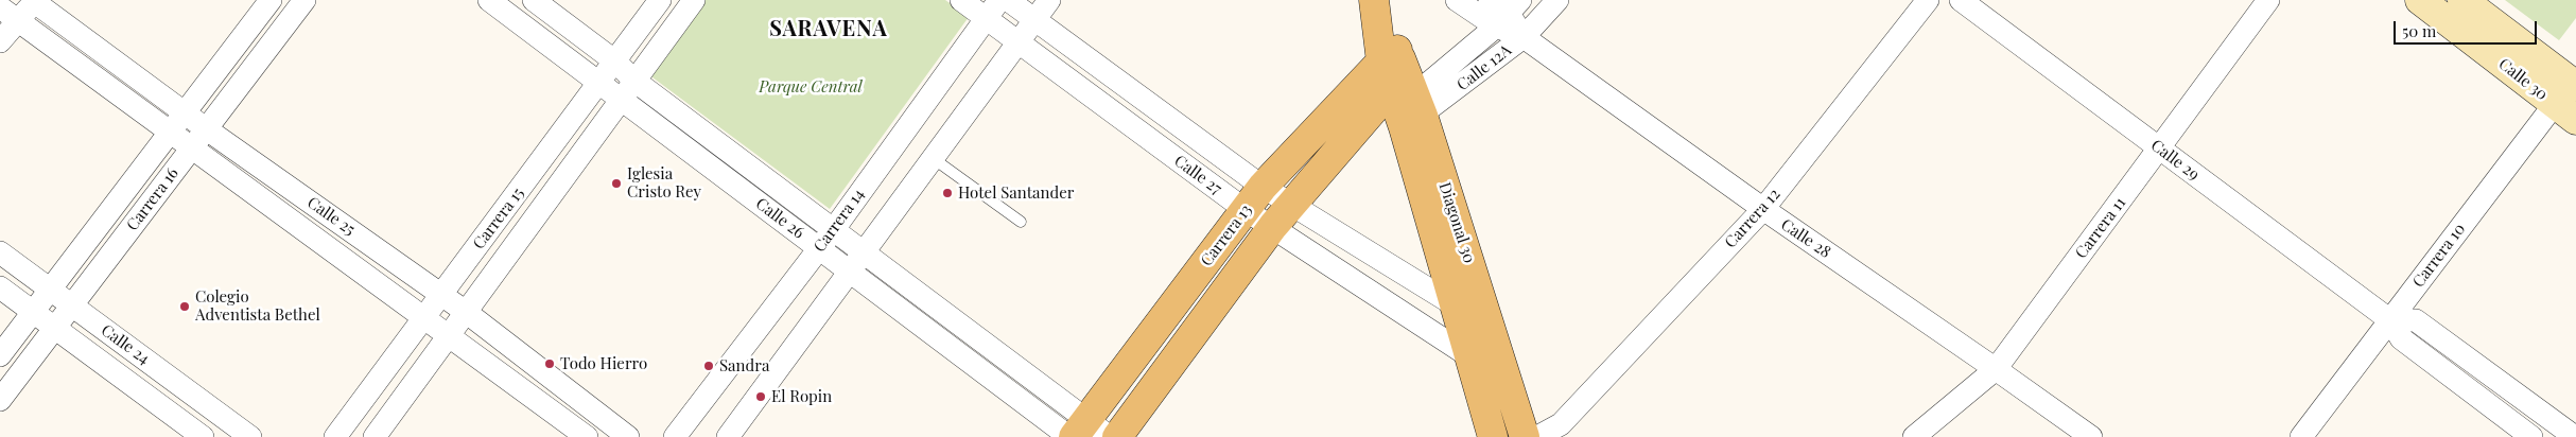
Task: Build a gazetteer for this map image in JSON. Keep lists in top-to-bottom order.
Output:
{
  "streets": {
    "main road": ["Diagonal 30", "Carrera 13"],
    "street": [
      "Calle 12A",
      "Calle 30",
      "Calle 29",
      "Calle 27",
      "Carrera 16",
      "Calle 25",
      "Carrera 15",
      "Calle 26",
      "Carrera 12",
      "Carrera 14",
      "Carrera 11",
      "Calle 28",
      "Carrera 10",
      "Calle 24"
    ]
  },
  "crossings": [
    ["Calle 12A", "Diagonal 30"],
    ["Calle 12A", "Carrera 13"],
    ["Calle 12A", "Calle 28"],
    ["Calle 30", "Carrera 10"],
    ["Calle 29", "Carrera 11"],
    ["Calle 29", "Carrera 10"],
    ["Calle 27", "Carrera 14"],
    ["Calle 27", "Diagonal 30"],
    ["Calle 27", "Carrera 13"],
    ["Carrera 16", "Calle 25"],
    ["Carrera 16", "Calle 24"],
    ["Calle 25", "Carrera 15"],
    ["Carrera 15", "Calle 26"],
    ["Calle 26", "Carrera 14"],
    ["Calle 26", "Carrera 13"],
    ["Carrera 12", "Calle 28"],
    ["Diagonal 30", "Carrera 13"],
    ["Carrera 11", "Calle 28"]
  ],
  "districts": ["SARAVENA"],
  "parks": ["Parque Central"],
  "places": [
    "Iglesia Cristo Rey",
    "Hotel Santander",
    "Colegio Adventista Bethel",
    "Todo Hierro",
    "Sandra",
    "El Ropin"
  ],
  "scale_bar": "50 m"
}
